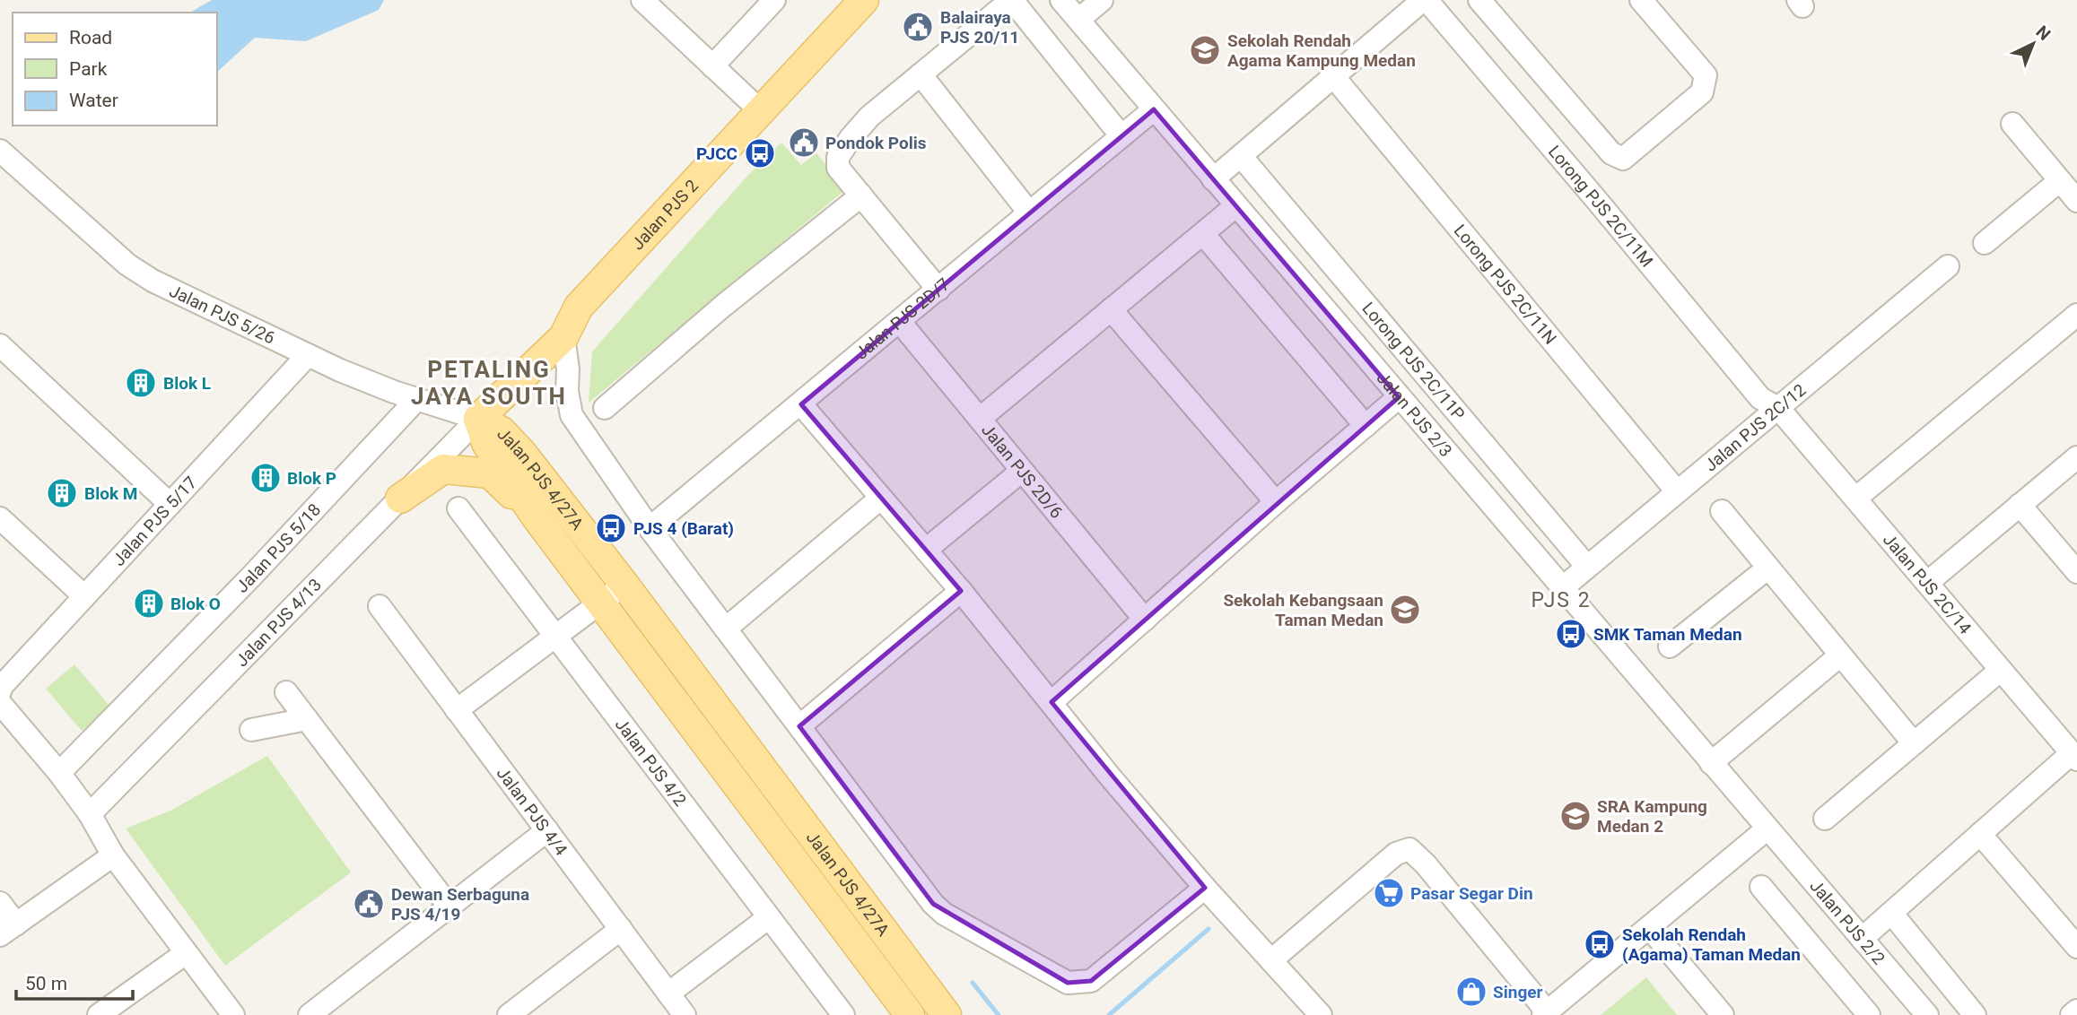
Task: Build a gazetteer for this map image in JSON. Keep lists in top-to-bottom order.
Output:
{
  "streets": {
    "main road": ["Jalan PJS 2", "Jalan PJS 4/27A"],
    "street": [
      "Lorong PJS 2C/11M",
      "Lorong PJS 2C/11N",
      "Jalan PJS 5/26",
      "Jalan PJS 2D/7",
      "Lorong PJS 2C/11P",
      "Jalan PJS 2/3",
      "Jalan PJS 2C/12",
      "Jalan PJS 2D/6",
      "Jalan PJS 5/17",
      "Jalan PJS 5/18",
      "Jalan PJS 2C/14",
      "Jalan PJS 4/13",
      "Jalan PJS 4/2",
      "Jalan PJS 4/4",
      "Jalan PJS 2/2"
    ]
  },
  "crossings": [
    ["Lorong PJS 2C/11M", "Jalan PJS 2C/12"],
    ["Lorong PJS 2C/11M", "Jalan PJS 2C/14"],
    ["Jalan PJS 2", "Jalan PJS 5/26"],
    ["Jalan PJS 2", "Jalan PJS 4/27A"],
    ["Jalan PJS 2", "Jalan PJS 4/13"],
    ["Lorong PJS 2C/11N", "Jalan PJS 2C/12"],
    ["Jalan PJS 5/26", "Jalan PJS 4/27A"],
    ["Jalan PJS 5/26", "Jalan PJS 5/17"],
    ["Jalan PJS 5/26", "Jalan PJS 5/18"],
    ["Jalan PJS 5/26", "Jalan PJS 4/13"],
    ["Jalan PJS 2D/7", "Jalan PJS 2/3"],
    ["Jalan PJS 2D/7", "Jalan PJS 2D/6"],
    ["Lorong PJS 2C/11P", "Jalan PJS 2C/12"],
    ["Jalan PJS 2/3", "Jalan PJS 2C/12"],
    ["Jalan PJS 2/3", "Jalan PJS 2/2"],
    ["Jalan PJS 2C/12", "Jalan PJS 2C/14"],
    ["Jalan PJS 4/27A", "Jalan PJS 4/13"]
  ],
  "districts": ["PETALING JAYA SOUTH", "PJS 2"],
  "places": {
    "public building": ["Balairaya PJS 20/11", "Pondok Polis", "Dewan Serbaguna PJS 4/19"],
    "school or university": ["Sekolah Rendah Agama Kampung Medan", "Sekolah Kebangsaan Taman Medan", "SRA Kampung Medan 2"],
    "bus stop": [
      "PJCC",
      "PJS 4 (Barat)",
      "SMK Taman Medan",
      "Sekolah Rendah (Agama) Taman Medan"
    ],
    "building": [
      "Blok L",
      "Blok P",
      "Blok M",
      "Blok O"
    ],
    "supermarket": ["Pasar Segar Din"],
    "shop": ["Singer"]
  },
  "legend": ["Road", "Park", "Water"],
  "scale_bar": "50 m",
  "north": "top right"
}
